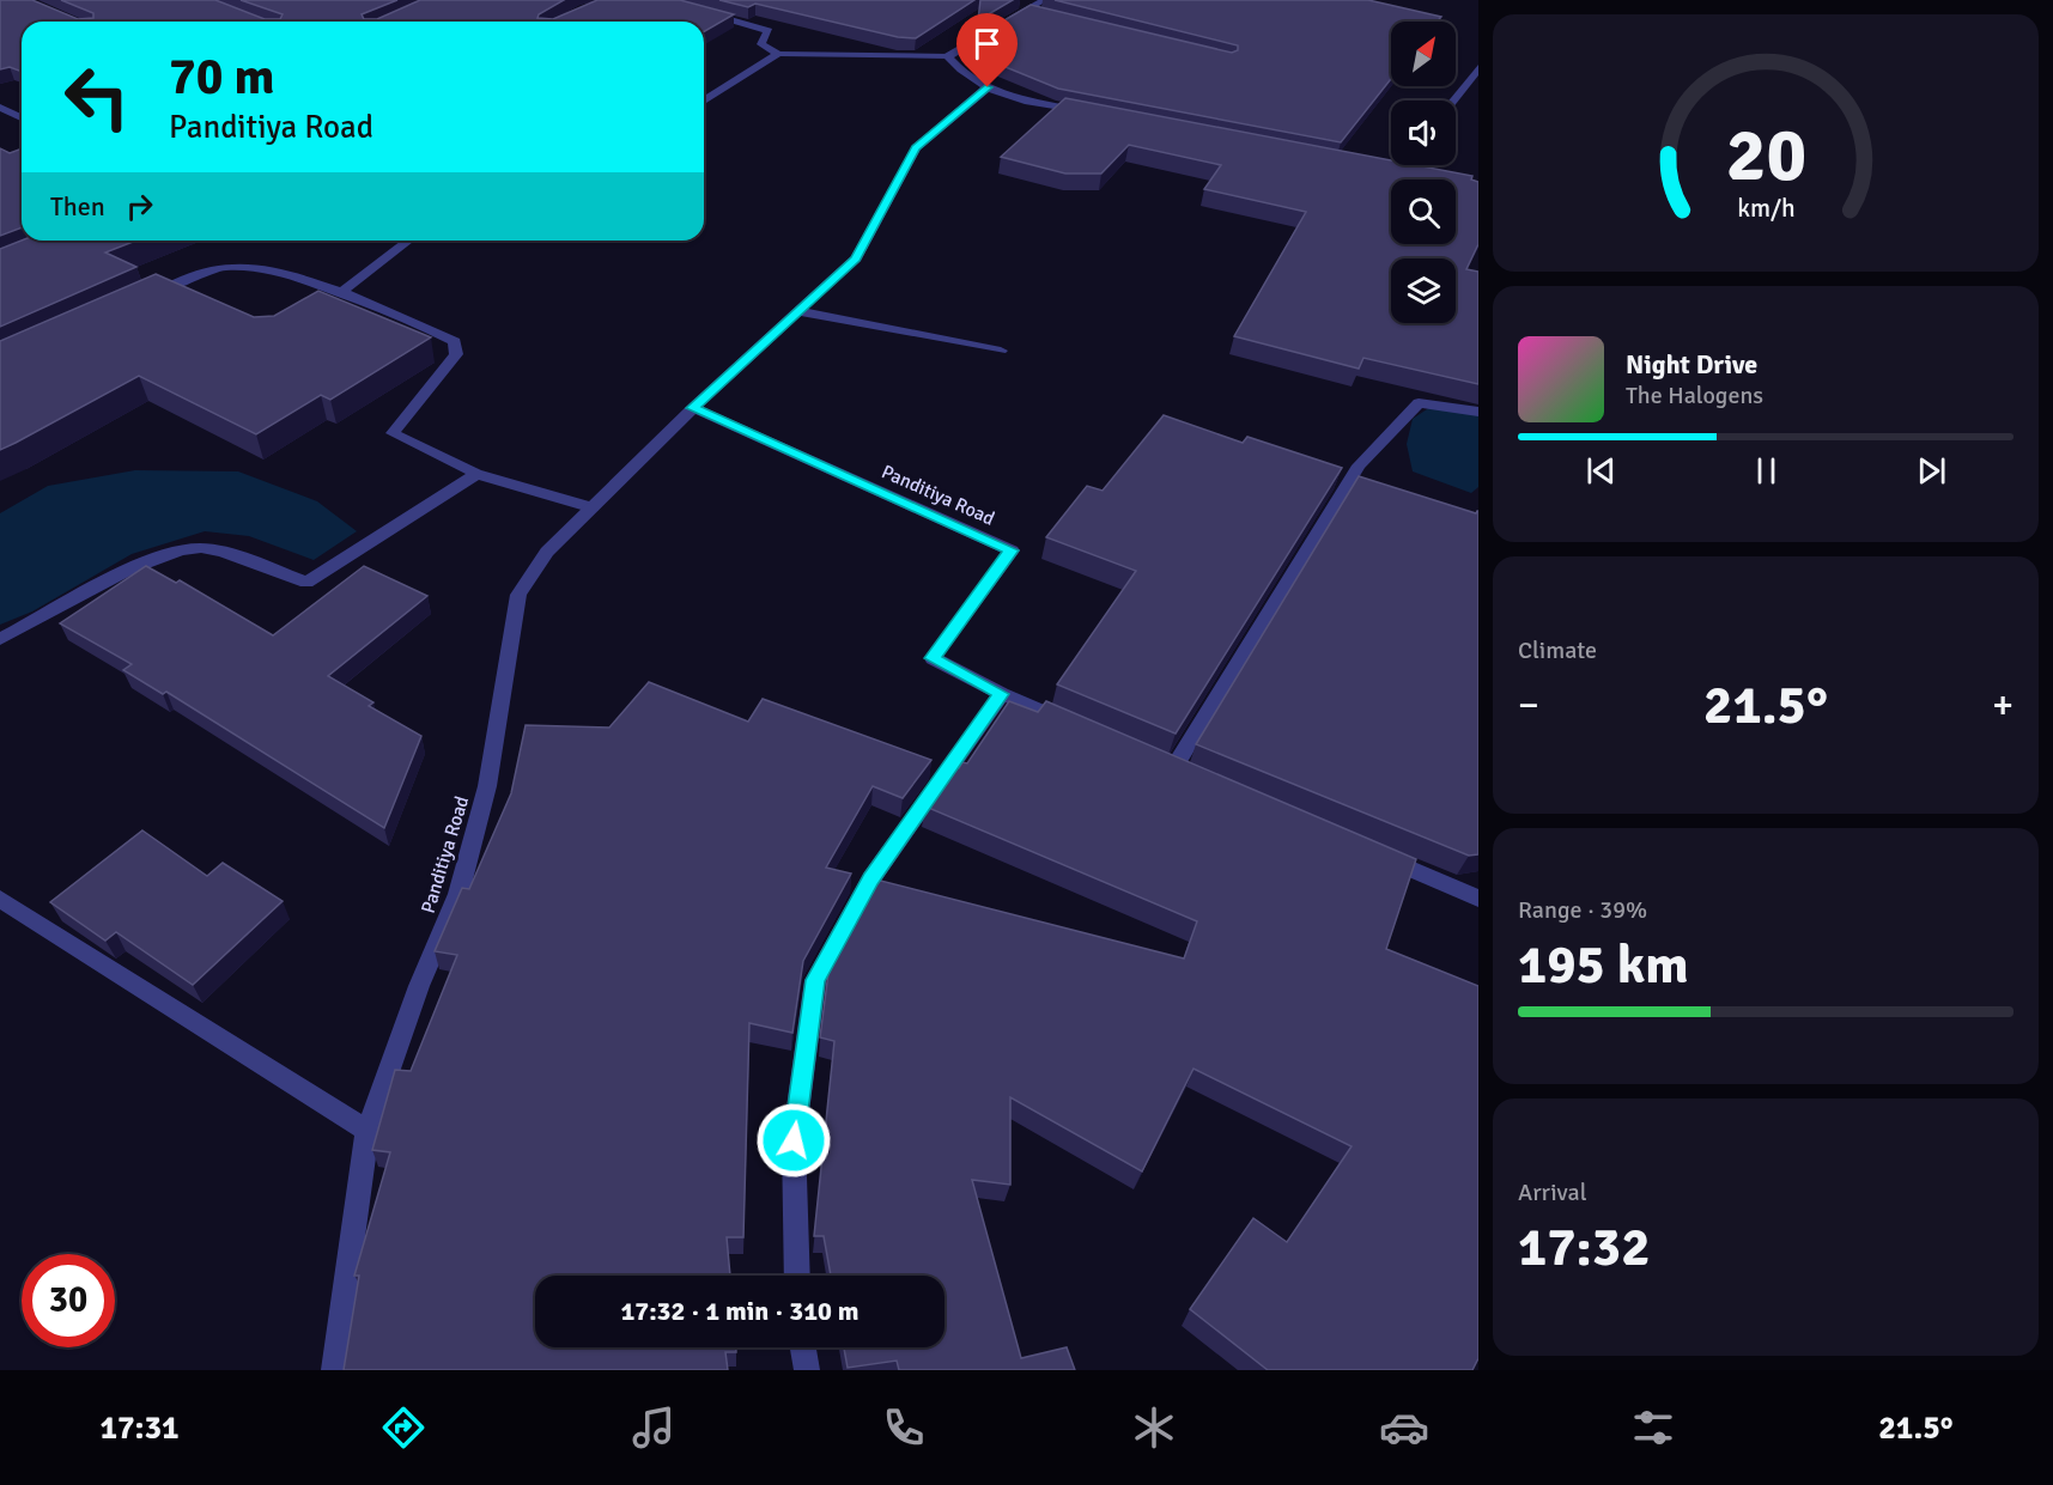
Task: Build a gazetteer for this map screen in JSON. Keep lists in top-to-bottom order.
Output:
{
  "streets": {
    "street": ["Panditiya Road"]
  },
  "north": "top right",
  "page": {
    "turn": ["70 m", "Panditiya Road"],
    "then": "Then",
    "song": ["Night Drive", "The Halogens"],
    "tile": [
      "Climate",
      ["Range · 39%", "195 km"],
      ["Arrival", "17:32"]
    ],
    "heat": ["−", "21.5°", "+"],
    "limit": "30",
    "trip": "17:32 · 1 min · 310 m",
    "tabs": ["17:31", "21.5°"],
    "gauge": ["20", "km/h"]
  }
}
